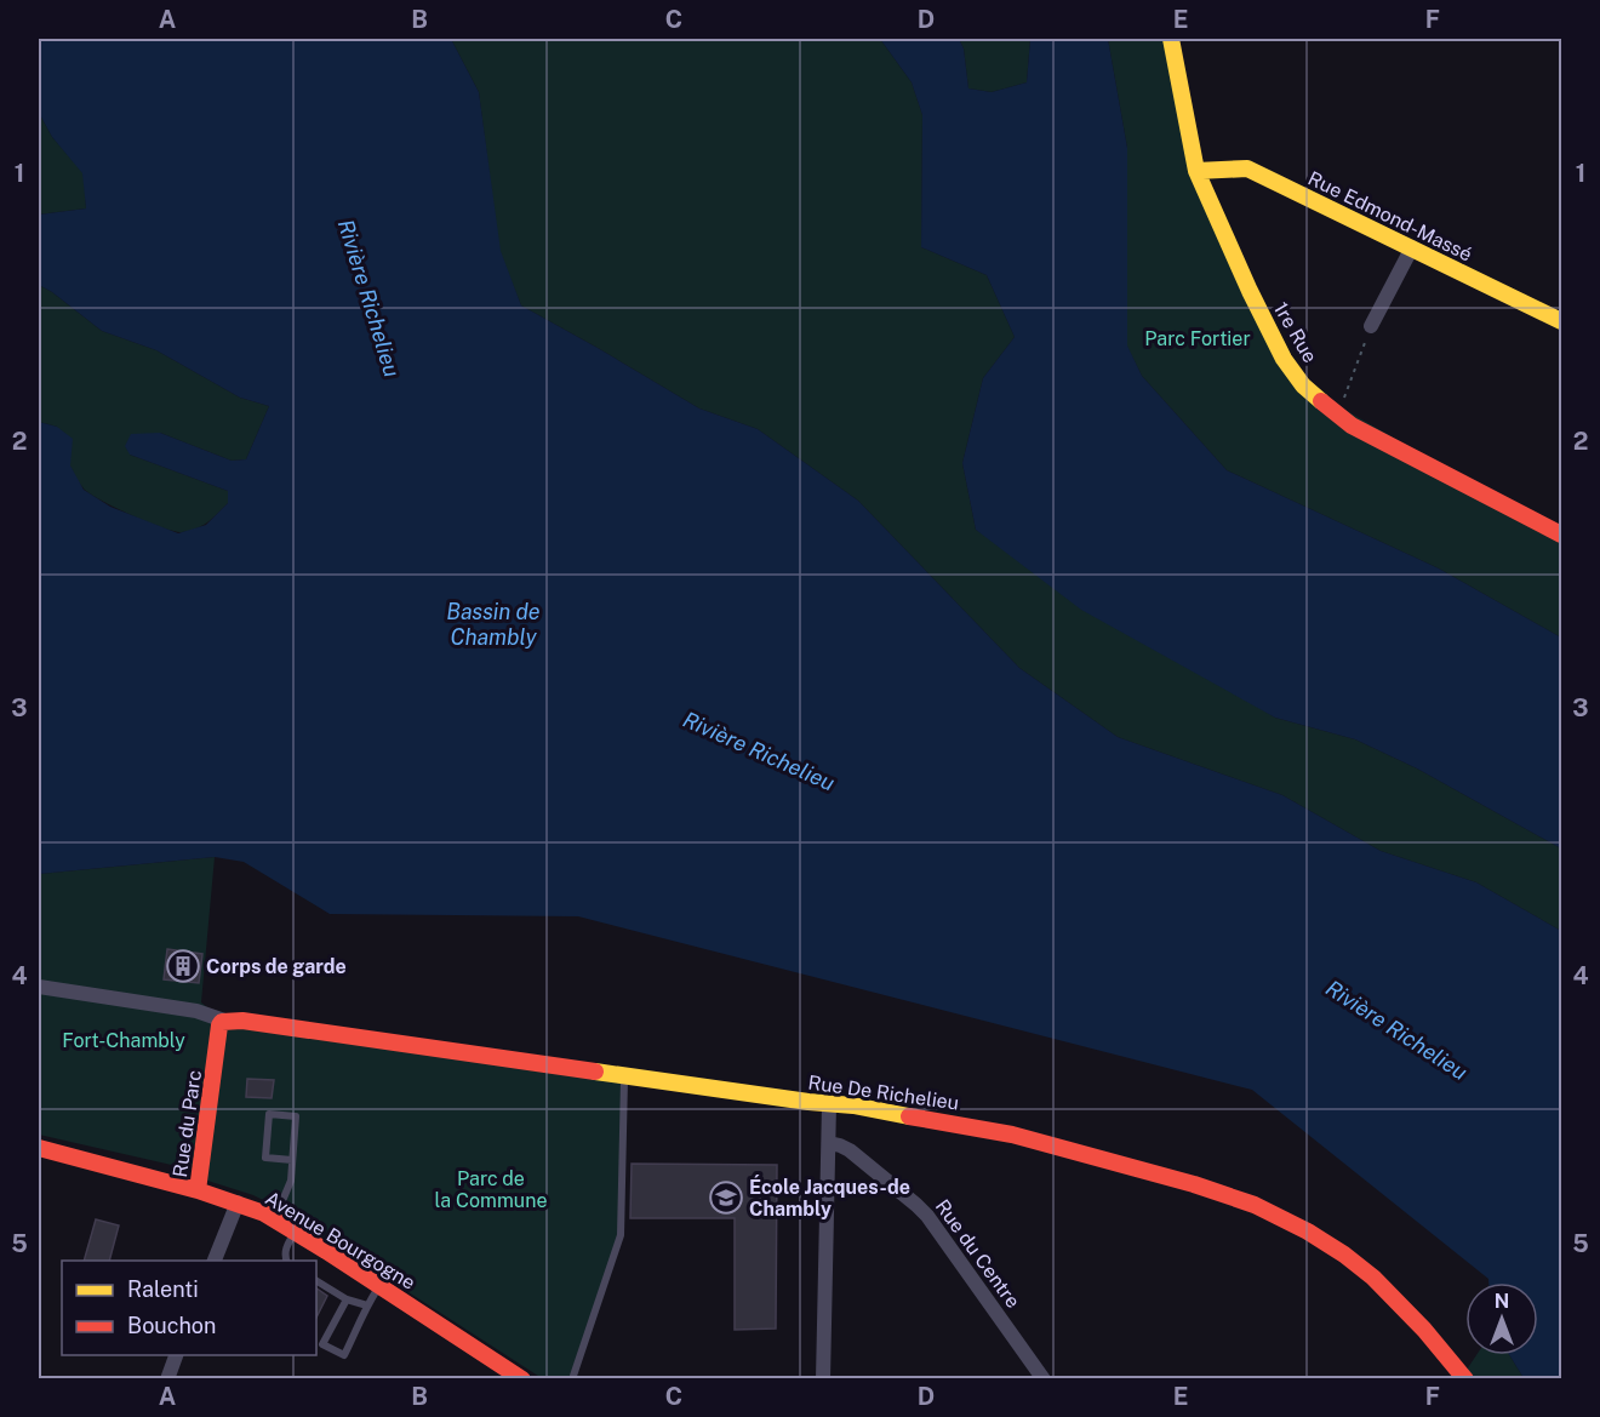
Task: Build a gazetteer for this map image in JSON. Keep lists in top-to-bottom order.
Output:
{
  "streets": {
    "street": [
      "Rue Edmond-Massé",
      "1re Rue",
      "Rue De Richelieu",
      "Rue du Parc",
      "Avenue Bourgogne",
      "Rue du Centre"
    ]
  },
  "crossings": [
    ["Rue Edmond-Massé", "1re Rue"],
    ["Rue De Richelieu", "Rue du Parc"],
    ["Rue du Parc", "Avenue Bourgogne"]
  ],
  "water": ["Rivière Richelieu", "Bassin de Chambly"],
  "parks": ["Parc Fortier", "Fort-Chambly", "Parc de la Commune"],
  "places": {
    "building": ["Corps de garde"],
    "school or university": ["École Jacques-de Chambly"]
  },
  "legend": ["Ralenti", "Bouchon"],
  "north": "top",
  "grid": {
    "columns": [
      "A",
      "B",
      "C",
      "D",
      "E",
      "F"
    ],
    "rows": [
      "1",
      "2",
      "3",
      "4",
      "5"
    ]
  }
}
